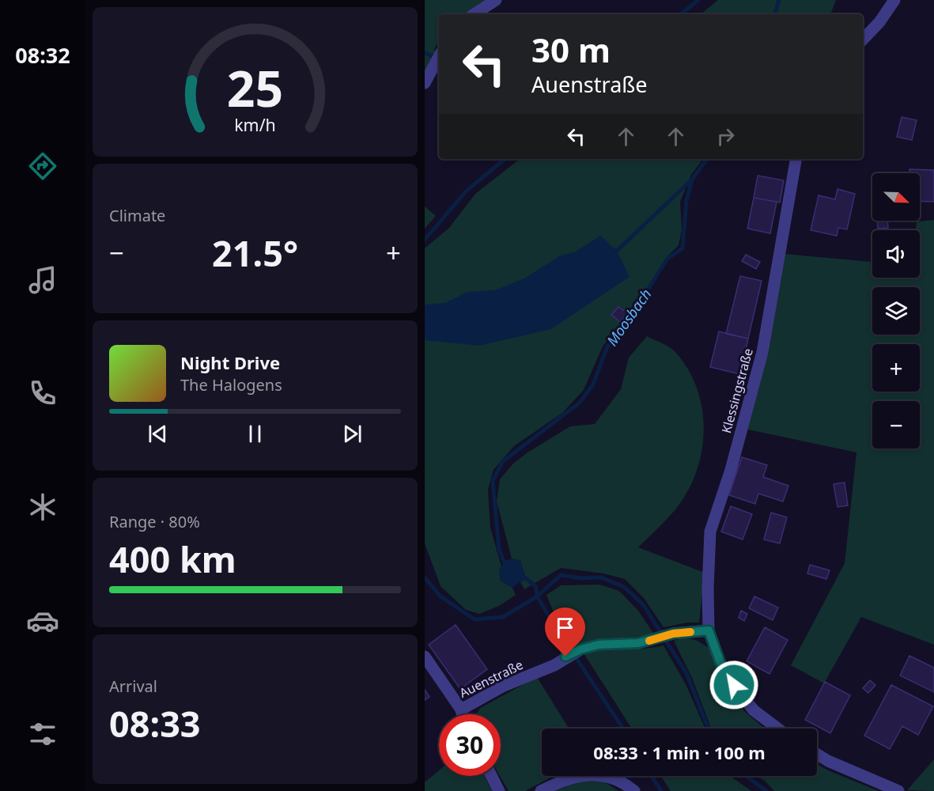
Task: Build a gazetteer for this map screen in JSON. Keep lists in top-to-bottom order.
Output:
{
  "streets": {
    "street": ["Klessingstraße", "Auenstraße"]
  },
  "crossings": [
    ["Klessingstraße", "Auenstraße"]
  ],
  "water": ["Moosbach"],
  "north": "bottom right",
  "page": {
    "tabs": "08:32",
    "turn": ["30 m", "Auenstraße"],
    "tile": [
      "Climate",
      ["Range · 80%", "400 km"],
      ["Arrival", "08:33"]
    ],
    "map_buttons": ["+", "−"],
    "heat": ["−", "21.5°", "+"],
    "song": ["Night Drive", "The Halogens"],
    "limit": "30",
    "trip": "08:33 · 1 min · 100 m",
    "gauge": ["25", "km/h"]
  }
}
